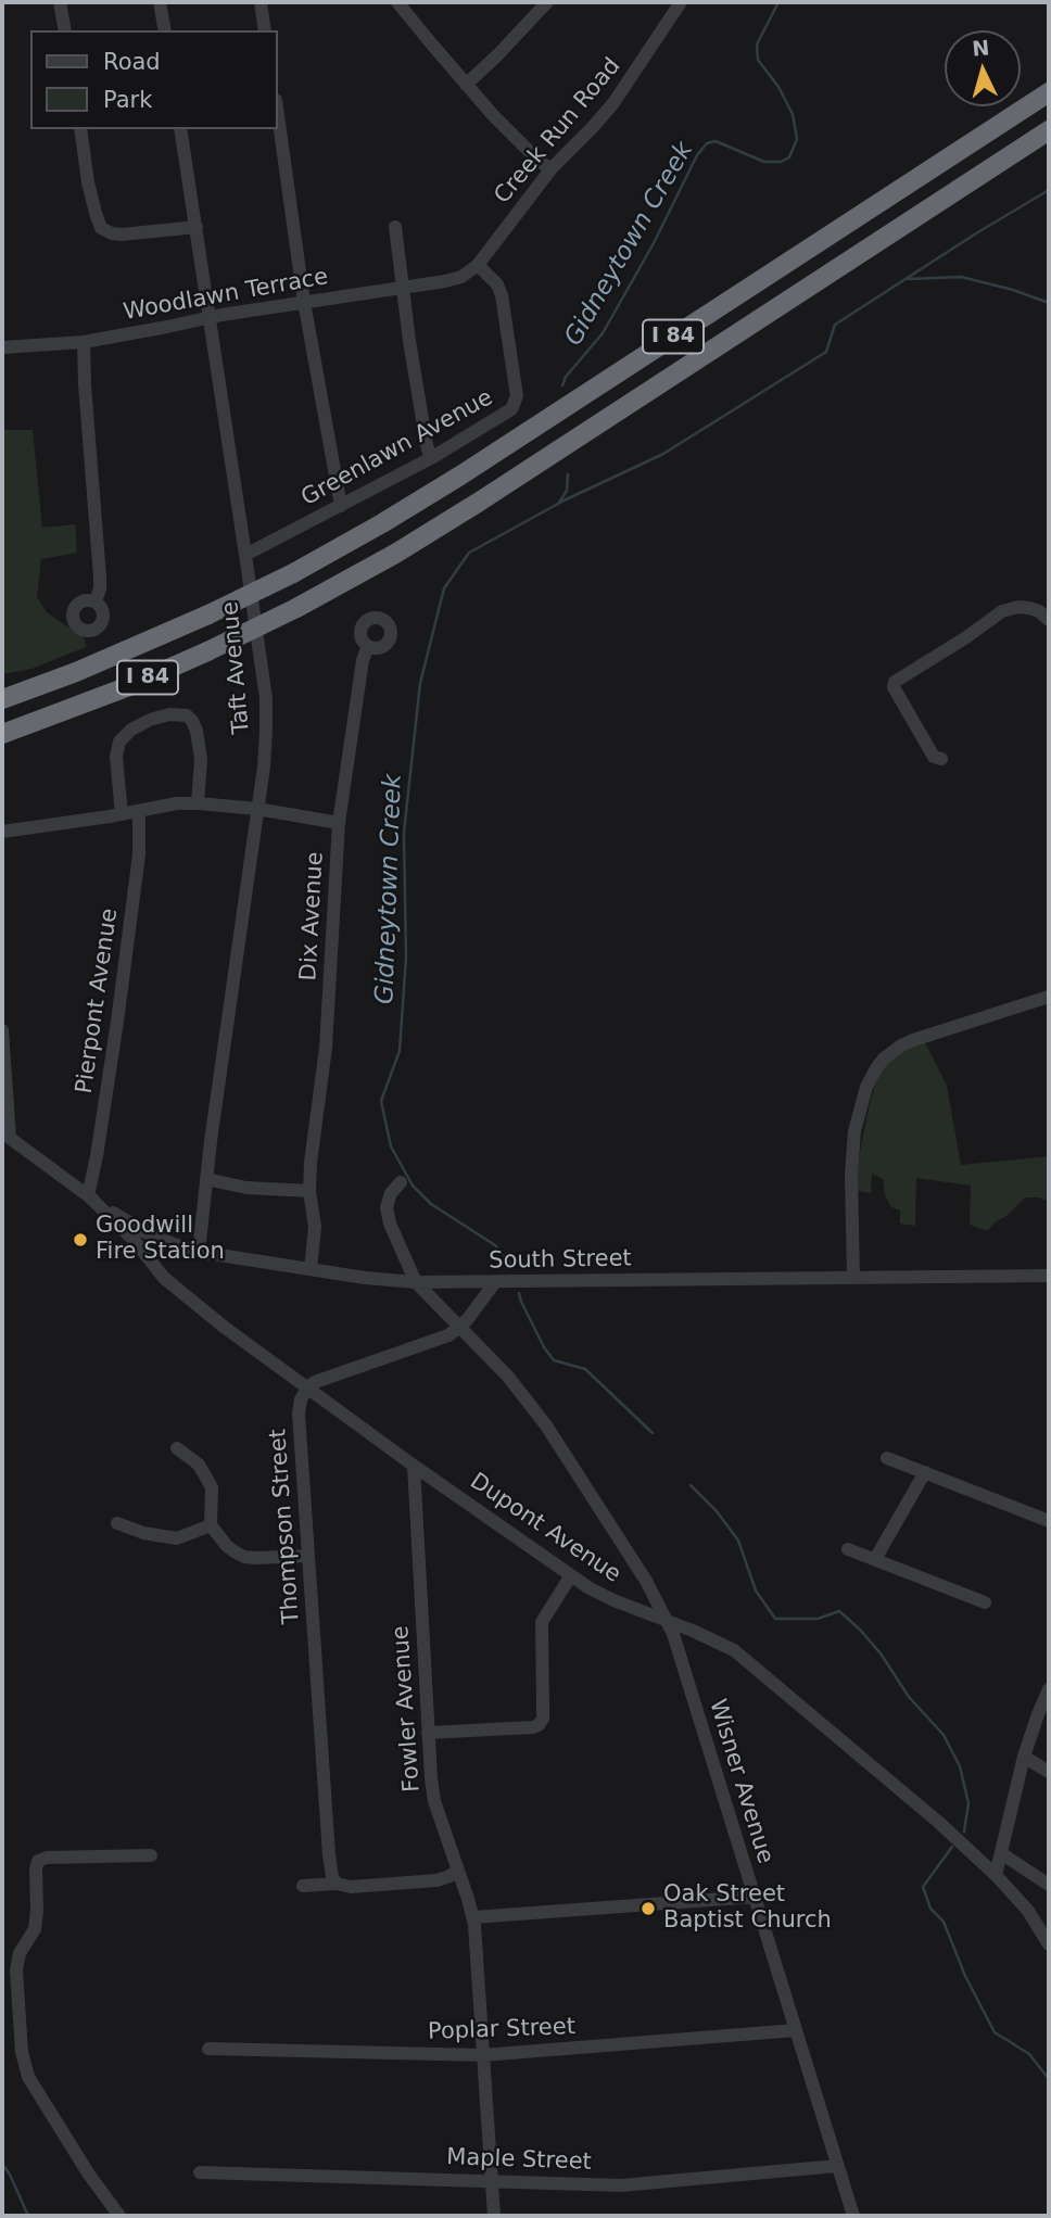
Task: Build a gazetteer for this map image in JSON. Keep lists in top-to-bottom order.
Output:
{
  "streets": {
    "highway": ["I 84"],
    "street": [
      "Creek Run Road",
      "Woodlawn Terrace",
      "Greenlawn Avenue",
      "Taft Avenue",
      "Dix Avenue",
      "Pierpont Avenue",
      "South Street",
      "Thompson Street",
      "Dupont Avenue",
      "Fowler Avenue",
      "Wisner Avenue",
      "Poplar Street",
      "Maple Street"
    ]
  },
  "crossings": [
    ["Creek Run Road", "Woodlawn Terrace"],
    ["Creek Run Road", "Greenlawn Avenue"],
    ["Woodlawn Terrace", "Taft Avenue"],
    ["Greenlawn Avenue", "Taft Avenue"],
    ["Taft Avenue", "South Street"],
    ["Dix Avenue", "South Street"],
    ["Pierpont Avenue", "South Street"],
    ["Pierpont Avenue", "Dupont Avenue"],
    ["South Street", "Dupont Avenue"],
    ["South Street", "Wisner Avenue"],
    ["Thompson Street", "Dupont Avenue"],
    ["Dupont Avenue", "Fowler Avenue"],
    ["Dupont Avenue", "Wisner Avenue"],
    ["Fowler Avenue", "Poplar Street"],
    ["Fowler Avenue", "Maple Street"],
    ["Wisner Avenue", "Poplar Street"],
    ["Wisner Avenue", "Maple Street"]
  ],
  "water": ["Gidneytown Creek"],
  "places": ["Goodwill Fire Station", "Oak Street Baptist Church"],
  "legend": ["Road", "Park"],
  "north": "top"
}
